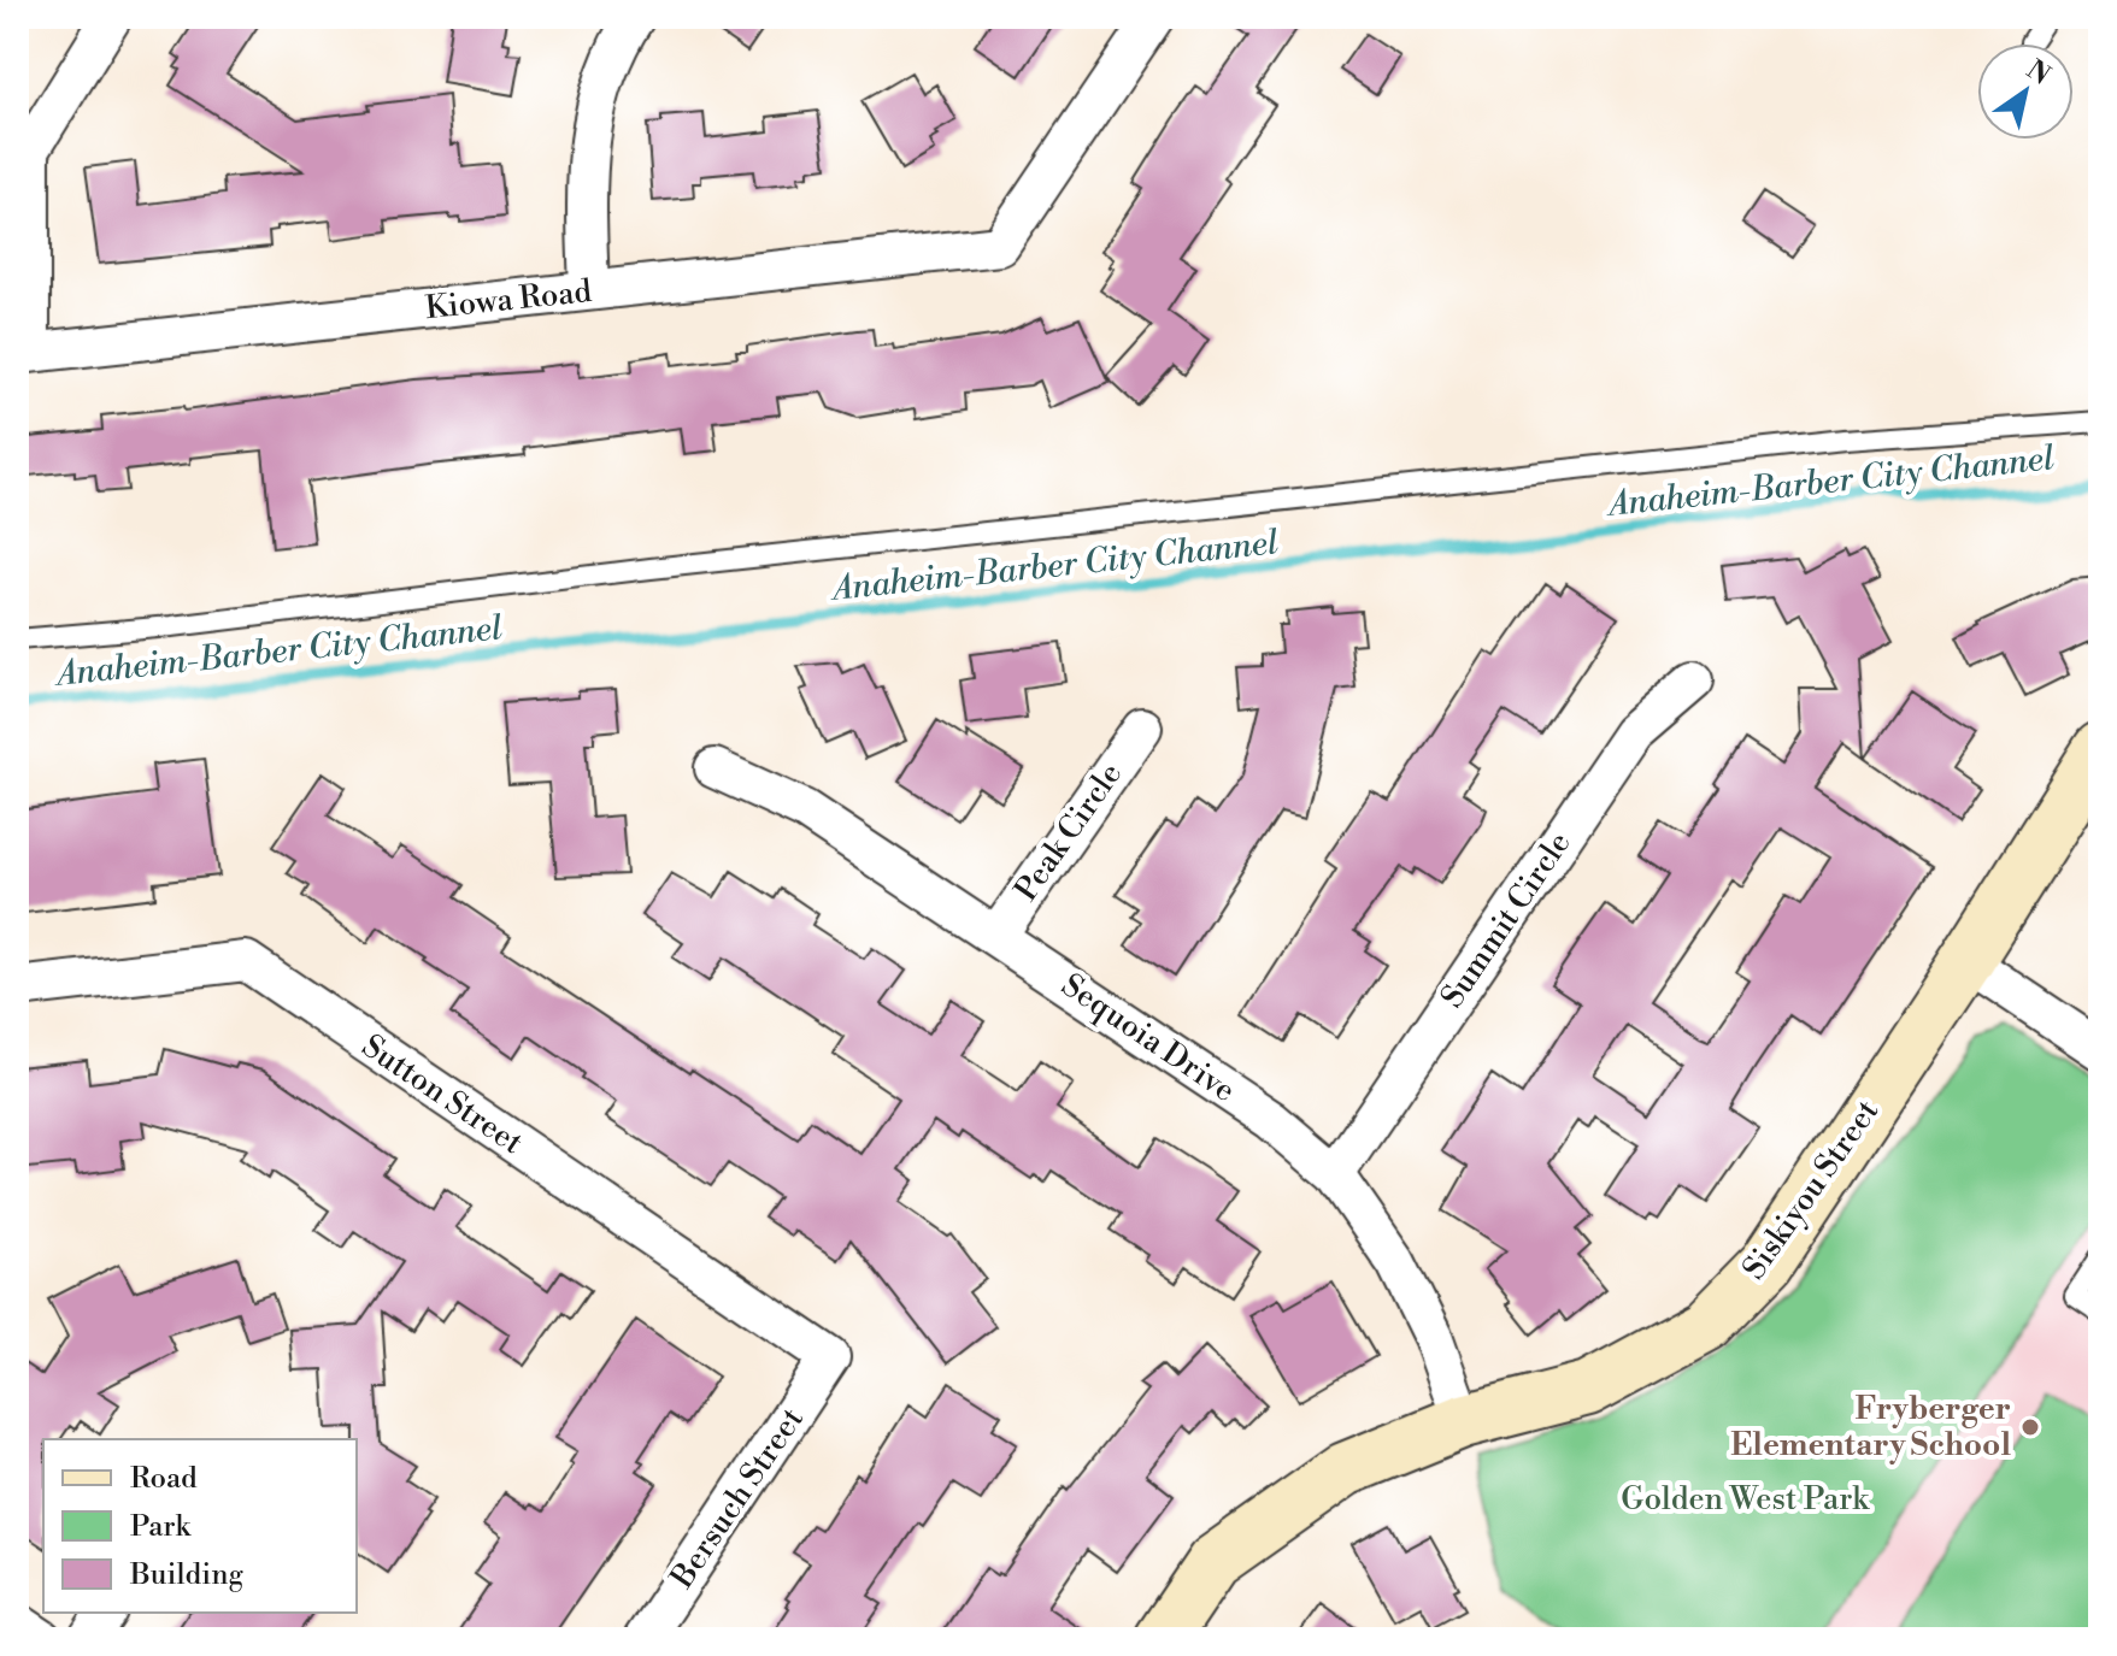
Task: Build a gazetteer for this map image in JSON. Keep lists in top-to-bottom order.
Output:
{
  "streets": {
    "street": [
      "Kiowa Road",
      "Peak Circle",
      "Summit Circle",
      "Sequoia Drive",
      "Sutton Street",
      "Siskiyou Street",
      "Bersuch Street"
    ]
  },
  "crossings": [
    ["Peak Circle", "Sequoia Drive"],
    ["Summit Circle", "Sequoia Drive"],
    ["Sequoia Drive", "Siskiyou Street"],
    ["Sutton Street", "Bersuch Street"]
  ],
  "water": ["Anaheim-Barber City Channel"],
  "parks": ["Golden West Park"],
  "places": ["Fryberger Elementary School"],
  "legend": ["Road", "Park", "Building"],
  "north": "top right"
}
